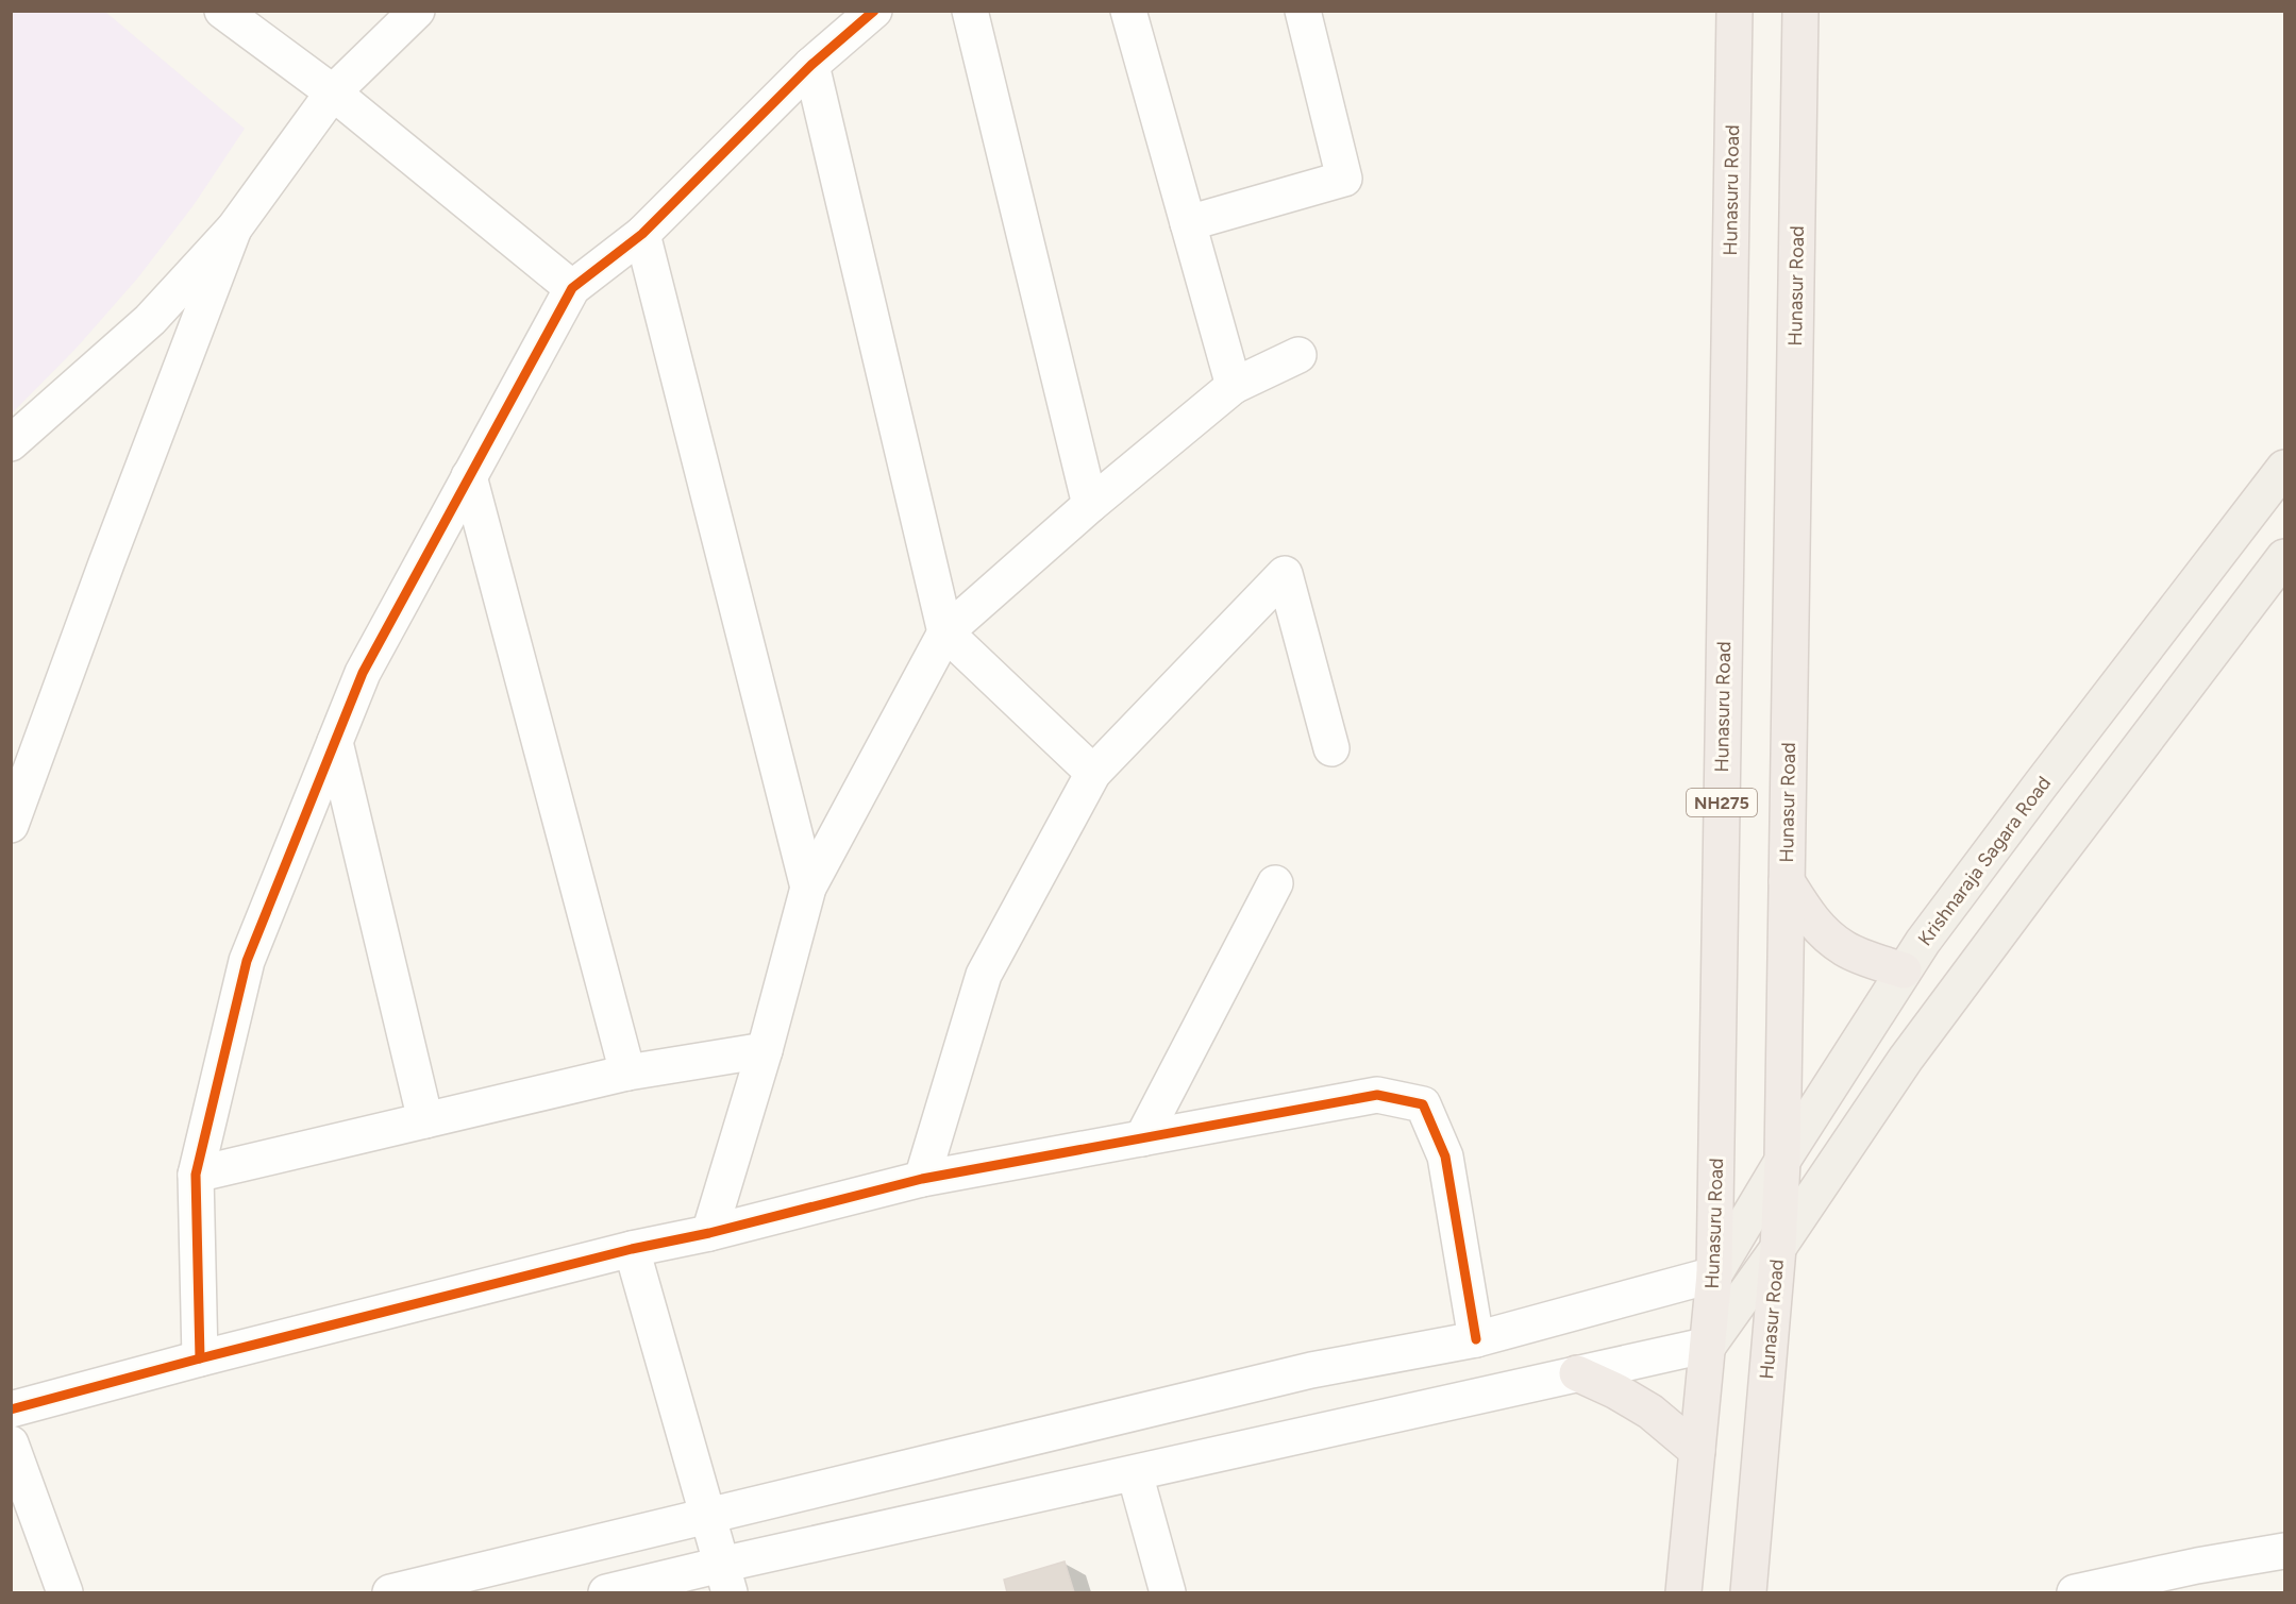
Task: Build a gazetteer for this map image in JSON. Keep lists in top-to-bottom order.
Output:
{
  "streets": {
    "highway": ["Hunasuru Road", "Hunasur Road", "NH275"],
    "main road": ["Krishnaraja Sagara Road"]
  },
  "crossings": [
    ["Hunasuru Road", "Krishnaraja Sagara Road"],
    ["Hunasur Road", "Krishnaraja Sagara Road"]
  ]
}
